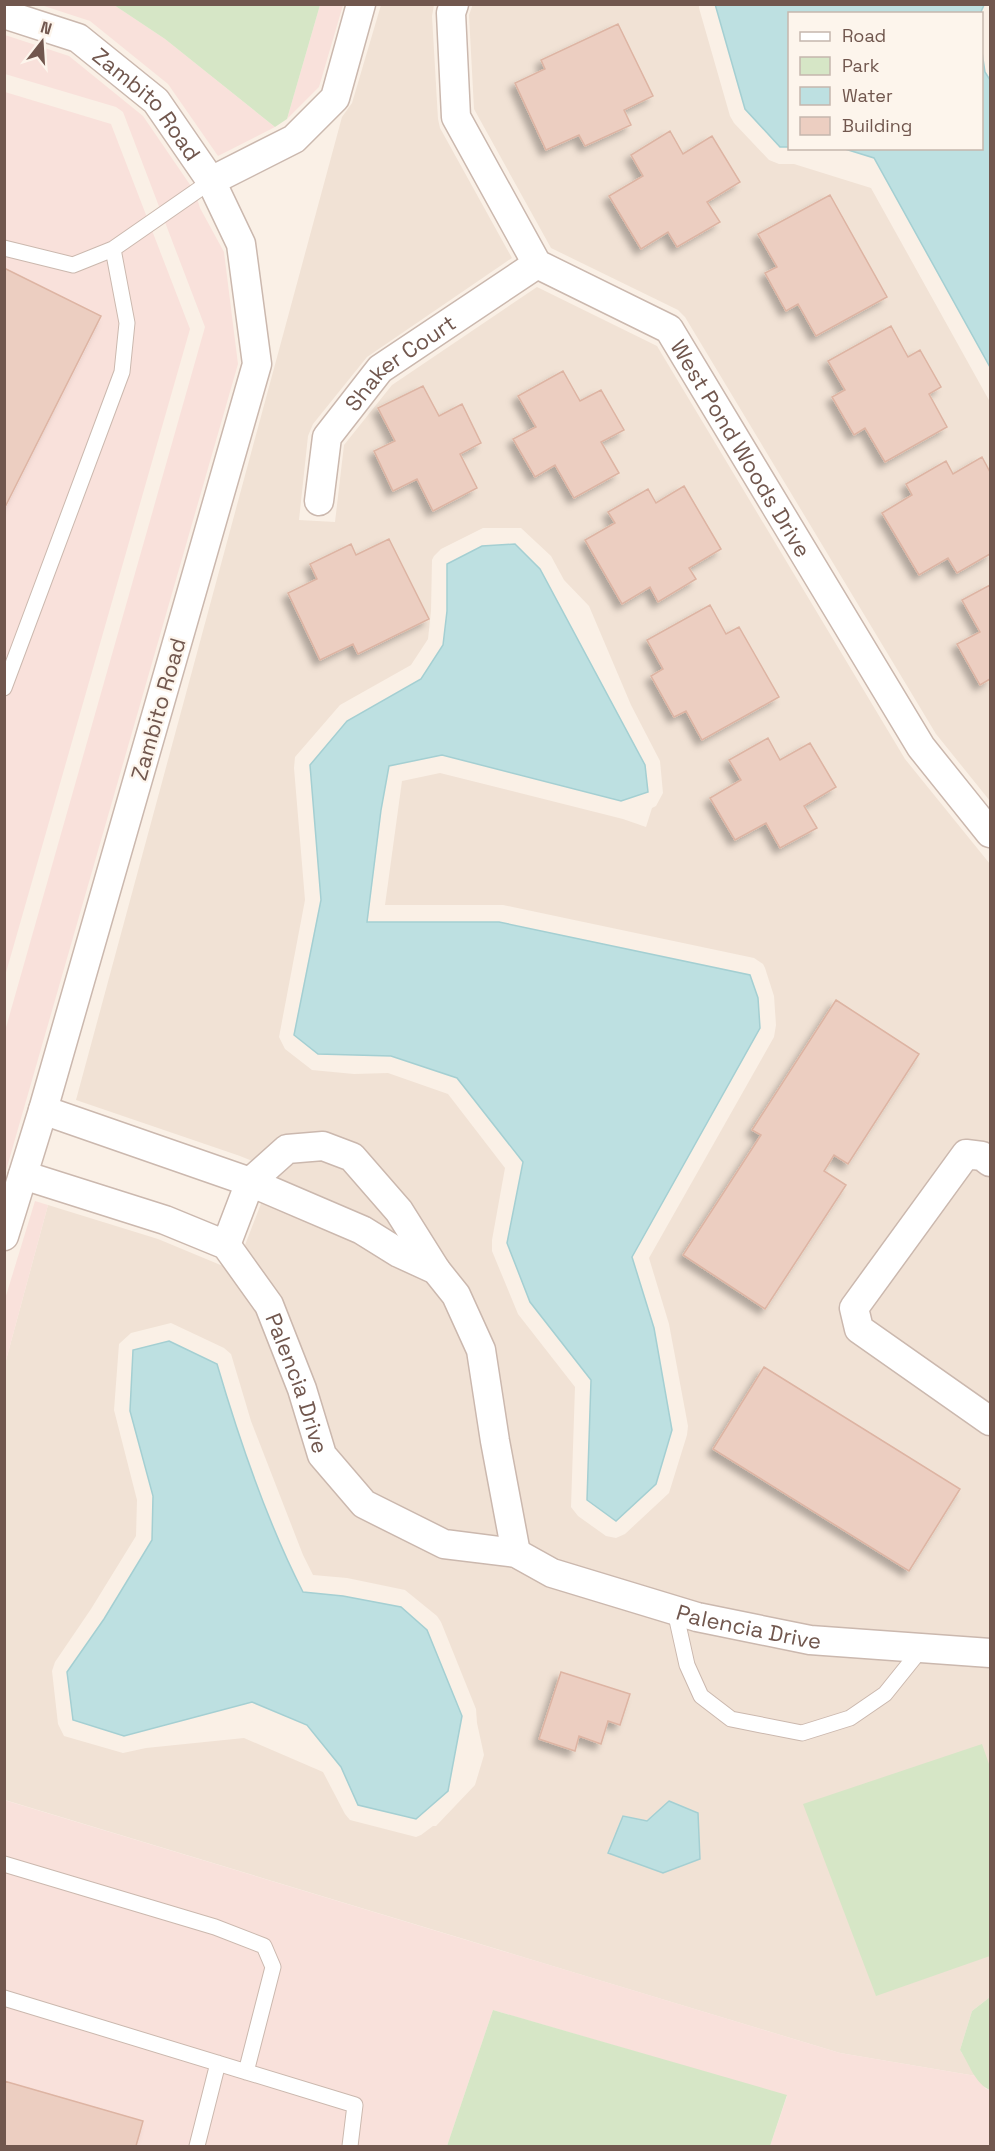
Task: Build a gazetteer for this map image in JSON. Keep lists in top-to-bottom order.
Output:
{
  "streets": {
    "street": [
      "Zambito Road",
      "Shaker Court",
      "West Pond Woods Drive",
      "Palencia Drive"
    ]
  },
  "crossings": [
    ["Shaker Court", "West Pond Woods Drive"]
  ],
  "legend": [
    "Road",
    "Park",
    "Water",
    "Building"
  ],
  "north": "top"
}
